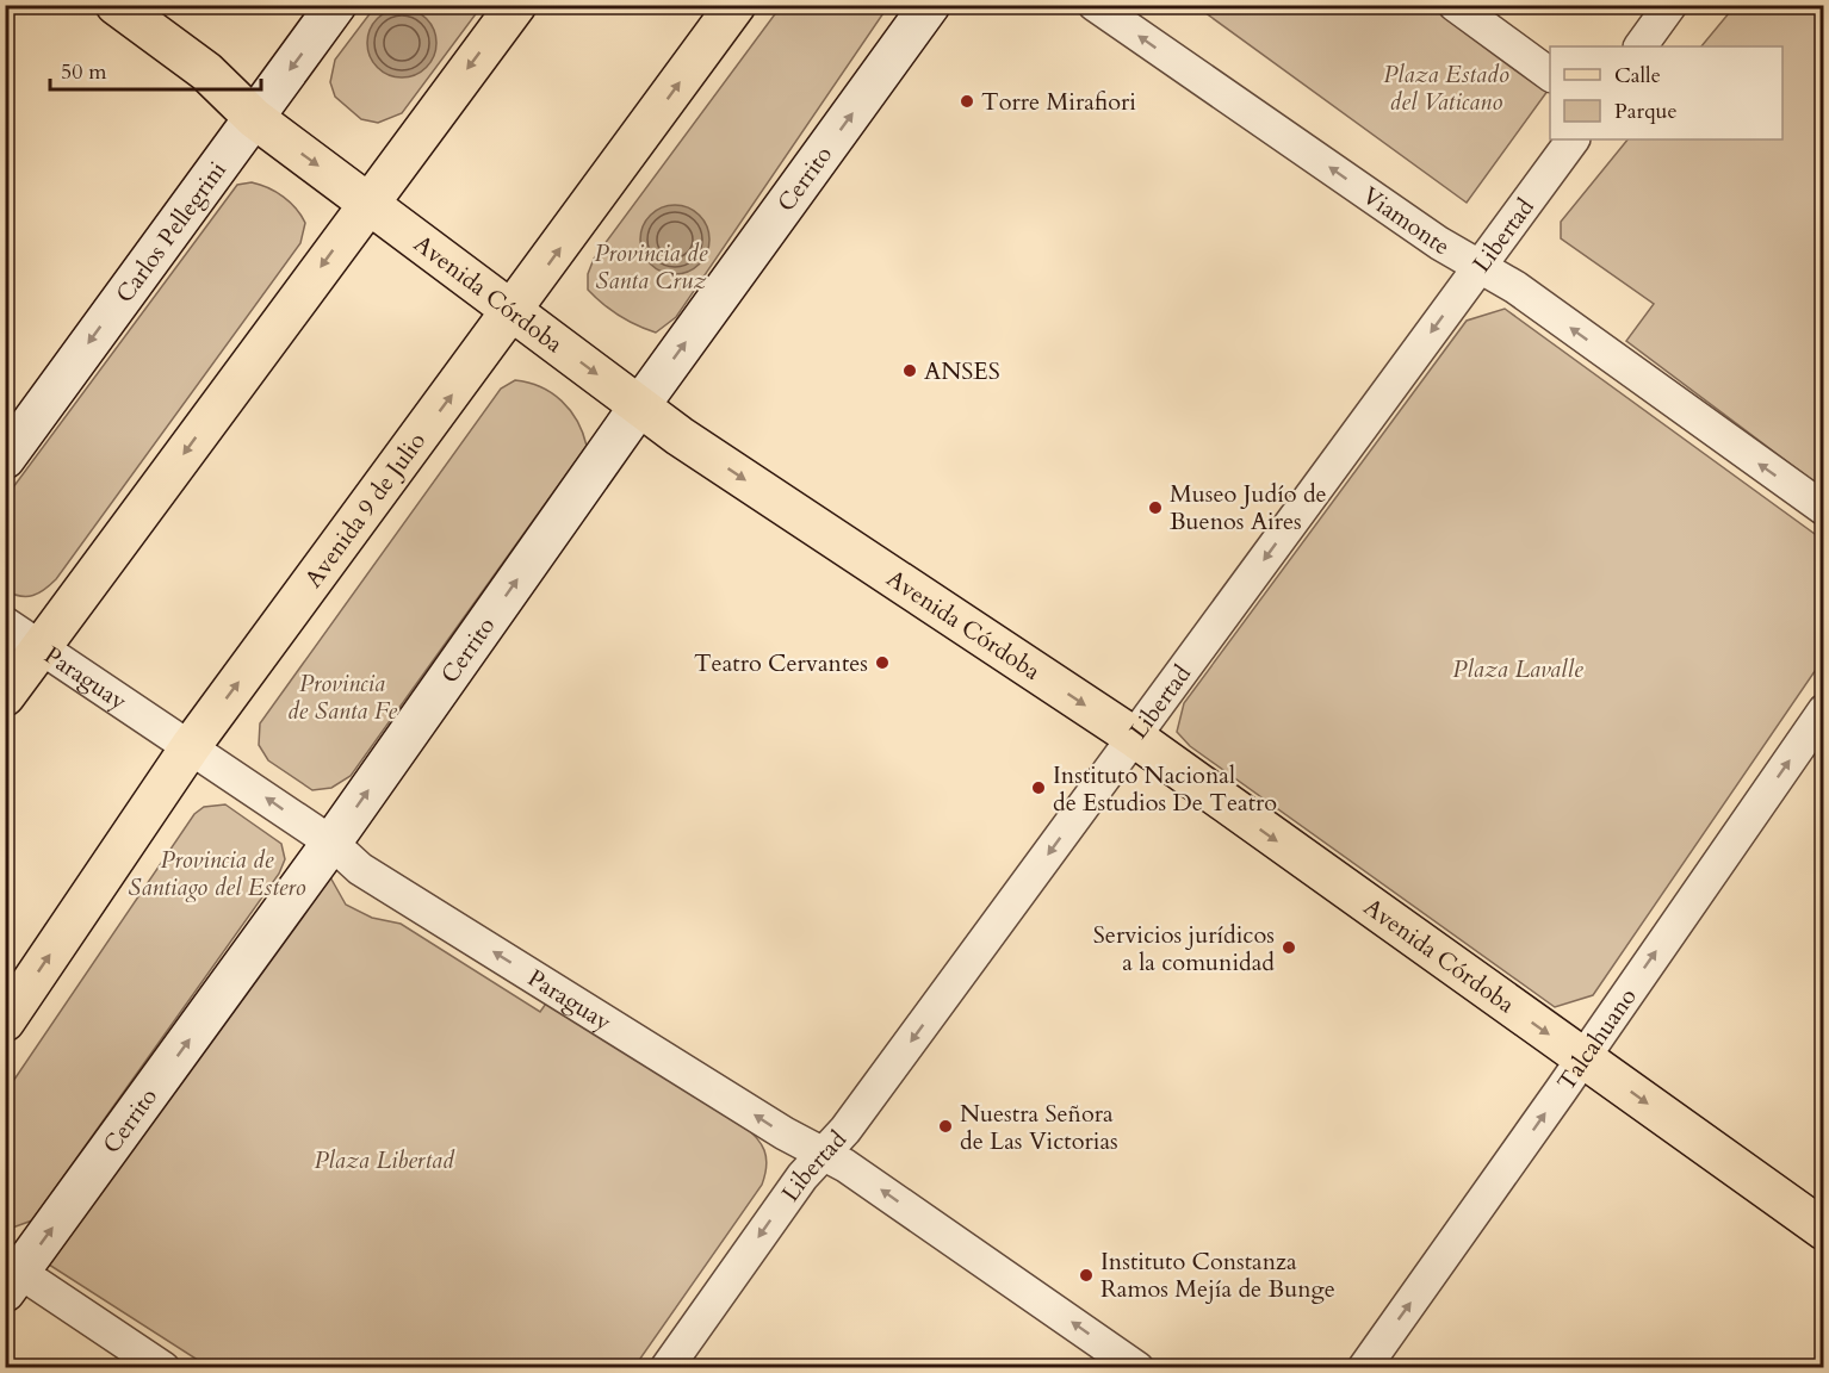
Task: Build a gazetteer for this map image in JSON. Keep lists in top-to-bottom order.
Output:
{
  "streets": {
    "main road": ["Avenida Córdoba", "Avenida 9 de Julio"],
    "street": [
      "Cerrito",
      "Viamonte",
      "Carlos Pellegrini",
      "Libertad",
      "Paraguay",
      "Talcahuano"
    ]
  },
  "crossings": [
    ["Cerrito", "Avenida Córdoba"],
    ["Cerrito", "Paraguay"],
    ["Viamonte", "Libertad"],
    ["Carlos Pellegrini", "Avenida Córdoba"],
    ["Libertad", "Avenida Córdoba"],
    ["Libertad", "Paraguay"],
    ["Avenida Córdoba", "Avenida 9 de Julio"],
    ["Avenida Córdoba", "Talcahuano"],
    ["Avenida 9 de Julio", "Paraguay"]
  ],
  "one_way": [
    "Cerrito",
    "Viamonte",
    "Carlos Pellegrini",
    "Libertad",
    "Avenida Córdoba",
    "Paraguay",
    "Talcahuano"
  ],
  "parks": [
    "Plaza Estado del Vaticano",
    "Provincia de Santa Cruz",
    "Plaza Lavalle",
    "Provincia de Santa Fe",
    "Provincia de Santiago del Estero",
    "Plaza Libertad"
  ],
  "places": [
    "Torre Mirafiori",
    "ANSES",
    "Museo Judío de Buenos Aires",
    "Teatro Cervantes",
    "Instituto Nacional de Estudios De Teatro",
    "Servicios jurídicos a la comunidad",
    "Nuestra Señora de Las Victorias",
    "Instituto Constanza Ramos Mejía de Bunge"
  ],
  "legend": ["Calle", "Parque"],
  "scale_bar": "50 m"
}
